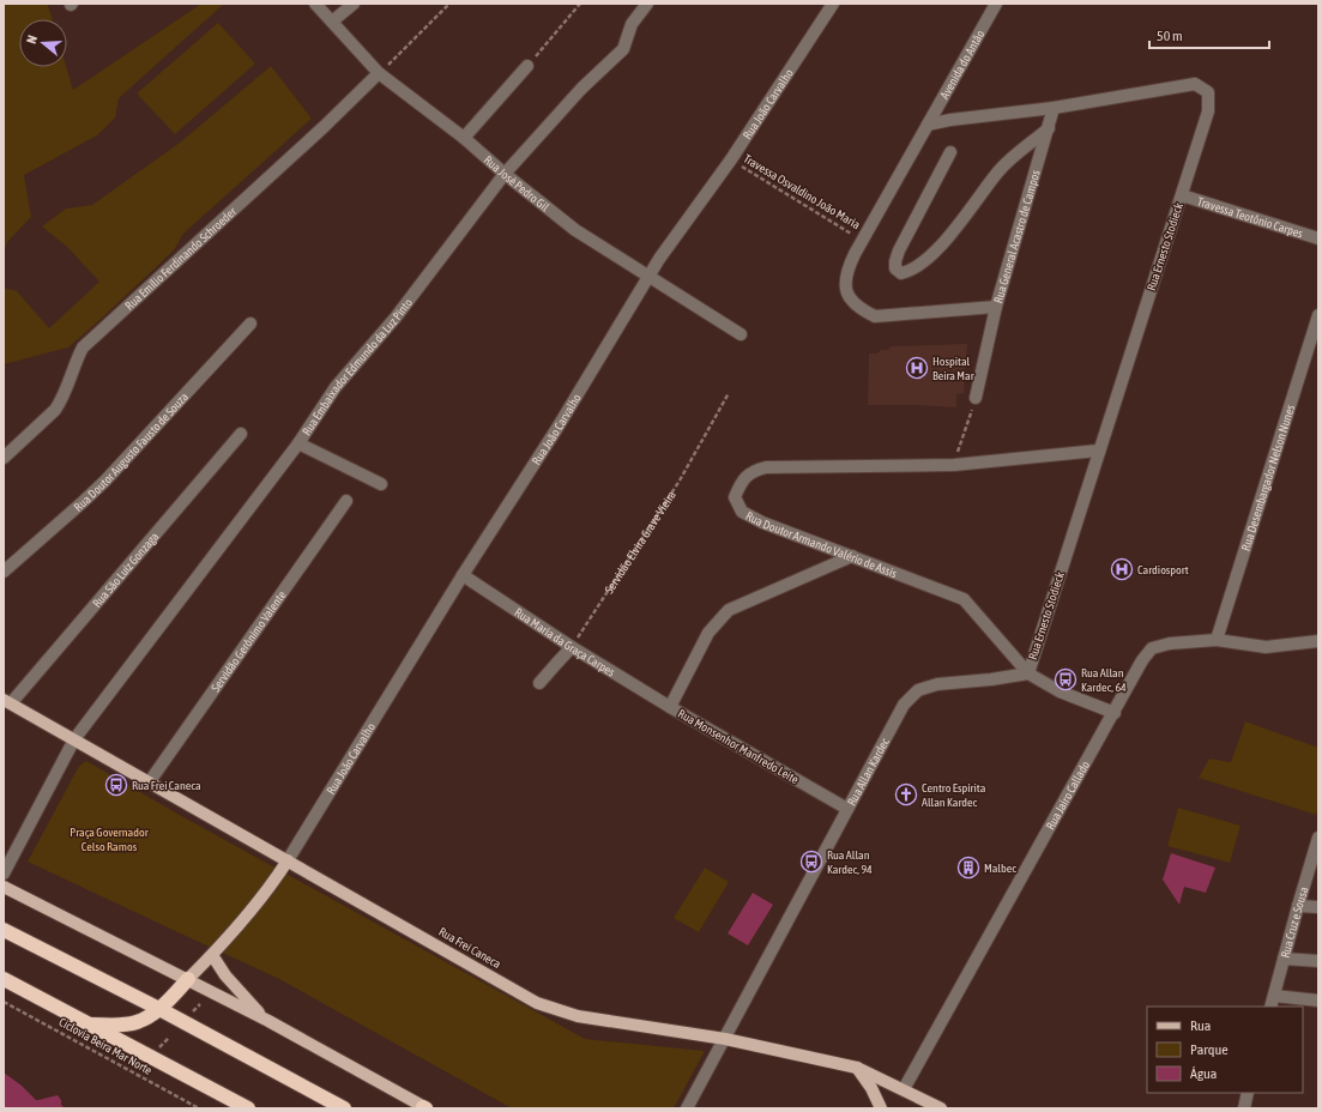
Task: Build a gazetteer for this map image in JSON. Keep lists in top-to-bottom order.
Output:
{
  "streets": {
    "main road": ["Rua Frei Caneca"],
    "street": [
      "Avenida do Antão",
      "Rua João Carvalho",
      "Rua José Pedro Gil",
      "Travessa Teotônio Carpes",
      "Rua General Acastro de Campos",
      "Rua Ernesto Stodieck",
      "Rua Emílio Ferdinando Schroeder",
      "Rua Embaixador Edmundo da Luz Pinto",
      "Rua Doutor Augusto Fausto de Souza",
      "Rua Desembargador Nelson Nunes",
      "Rua Doutor Armando Valério de Assis",
      "Rua São Luiz Gonzaga",
      "Servidão Gerônimo Valente",
      "Rua Maria da Graça Carpes",
      "Rua Monsenhor Manfredo Leite",
      "Rua Allan Kardec",
      "Rua Jairo Callado",
      "Rua Cruz e Sousa"
    ],
    "path": ["Travessa Osvaldino João Maria", "Servidão Elvira Grave Vieira", "Ciclovia Beira Mar Norte"]
  },
  "crossings": [
    ["Avenida do Antão", "Rua General Acastro de Campos"],
    ["Avenida do Antão", "Rua Ernesto Stodieck"],
    ["Rua João Carvalho", "Rua José Pedro Gil"],
    ["Rua João Carvalho", "Travessa Osvaldino João Maria"],
    ["Rua João Carvalho", "Rua Maria da Graça Carpes"],
    ["Rua João Carvalho", "Rua Frei Caneca"],
    ["Rua José Pedro Gil", "Rua Emílio Ferdinando Schroeder"],
    ["Rua José Pedro Gil", "Rua Embaixador Edmundo da Luz Pinto"],
    ["Travessa Osvaldino João Maria", "Rua General Acastro de Campos"],
    ["Travessa Teotônio Carpes", "Rua Ernesto Stodieck"],
    ["Rua General Acastro de Campos", "Rua Ernesto Stodieck"],
    ["Rua Ernesto Stodieck", "Rua Doutor Armando Valério de Assis"],
    ["Rua Ernesto Stodieck", "Rua Allan Kardec"],
    ["Rua Embaixador Edmundo da Luz Pinto", "Rua Frei Caneca"],
    ["Rua Desembargador Nelson Nunes", "Rua Jairo Callado"],
    ["Servidão Elvira Grave Vieira", "Rua Maria da Graça Carpes"],
    ["Rua Doutor Armando Valério de Assis", "Rua Monsenhor Manfredo Leite"],
    ["Rua Doutor Armando Valério de Assis", "Rua Allan Kardec"],
    ["Rua São Luiz Gonzaga", "Rua Frei Caneca"],
    ["Servidão Gerônimo Valente", "Rua Frei Caneca"],
    ["Rua Maria da Graça Carpes", "Rua Monsenhor Manfredo Leite"],
    ["Rua Monsenhor Manfredo Leite", "Rua Allan Kardec"],
    ["Rua Allan Kardec", "Rua Frei Caneca"],
    ["Rua Jairo Callado", "Rua Frei Caneca"]
  ],
  "parks": ["Praça Governador Celso Ramos"],
  "places": {
    "hospital": ["Hospital Beira Mar", "Cardiosport"],
    "bus stop": ["Rua Allan Kardec, 64", "Rua Frei Caneca", "Rua Allan Kardec, 94"],
    "church": ["Centro Espírita Allan Kardec"],
    "building": ["Malbec"]
  },
  "legend": ["Rua", "Parque", "Água"],
  "scale_bar": "50 m",
  "north": "left"
}
